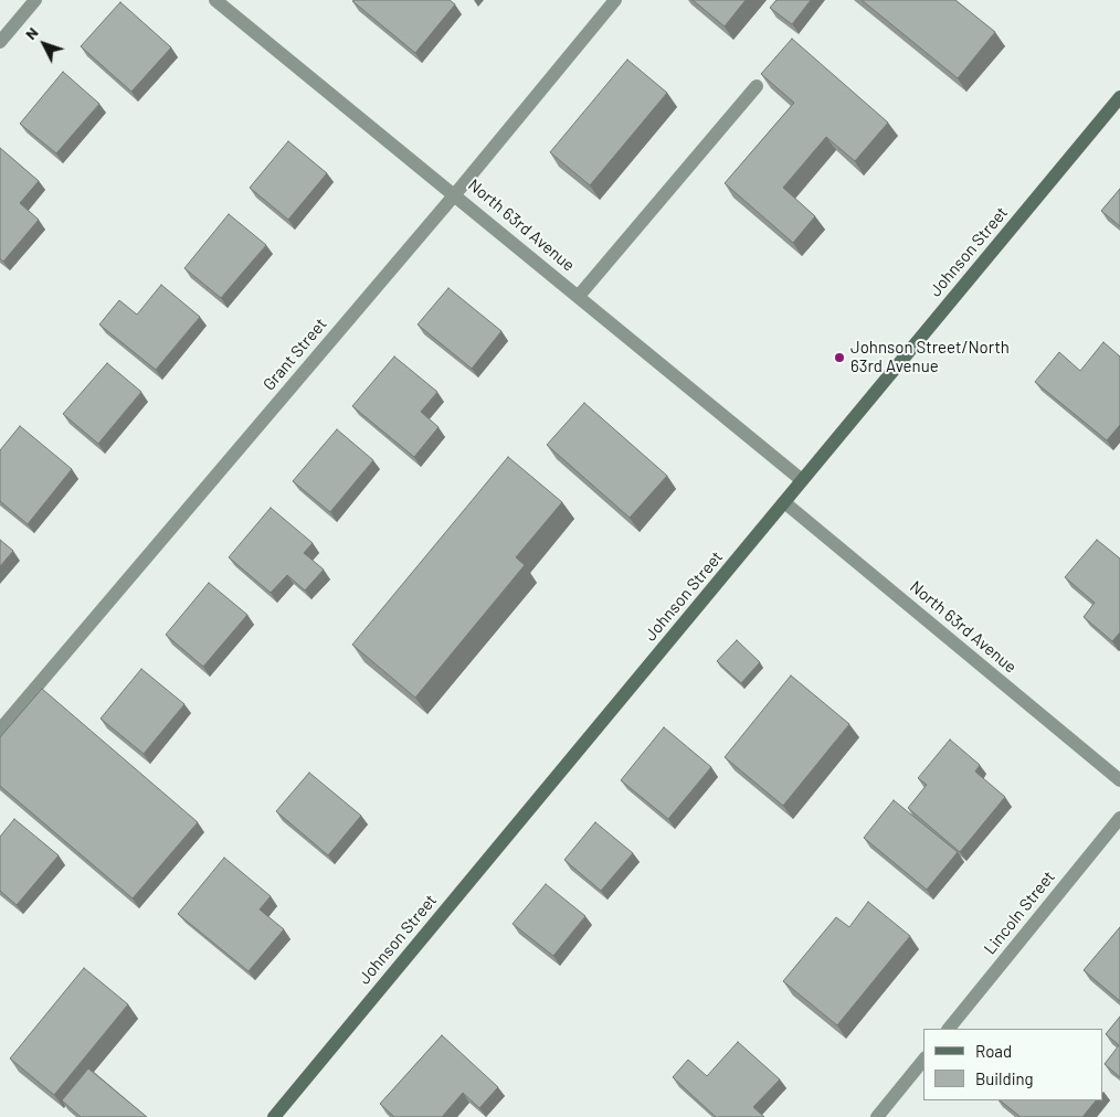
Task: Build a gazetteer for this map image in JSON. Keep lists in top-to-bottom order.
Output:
{
  "streets": {
    "street": [
      "North 63rd Avenue",
      "Johnson Street",
      "Grant Street",
      "Lincoln Street"
    ]
  },
  "crossings": [
    ["North 63rd Avenue", "Johnson Street"],
    ["North 63rd Avenue", "Grant Street"]
  ],
  "places": ["Johnson Street/North 63rd Avenue"],
  "legend": ["Road", "Building"],
  "north": "top left"
}
